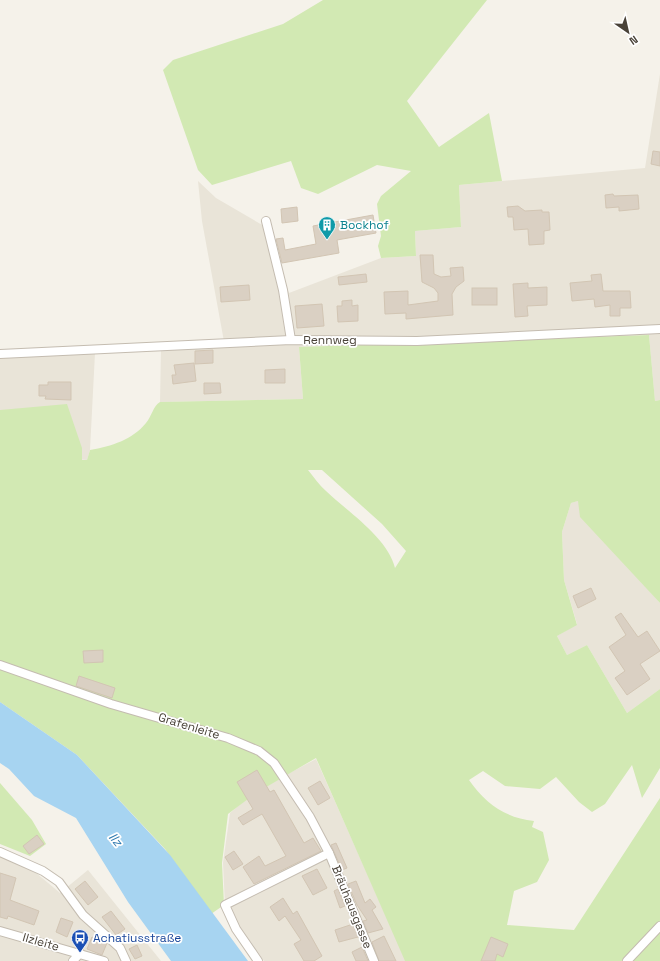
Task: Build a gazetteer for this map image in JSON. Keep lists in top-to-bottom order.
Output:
{
  "streets": {
    "street": [
      "Rennweg",
      "Grafenleite",
      "Bräuhausgasse",
      "Ilzleite"
    ]
  },
  "crossings": [
    ["Grafenleite", "Bräuhausgasse"]
  ],
  "water": ["Ilz"],
  "places": {
    "building": ["Bockhof"],
    "bus stop": ["Achatiusstraße"]
  },
  "north": "bottom right"
}
